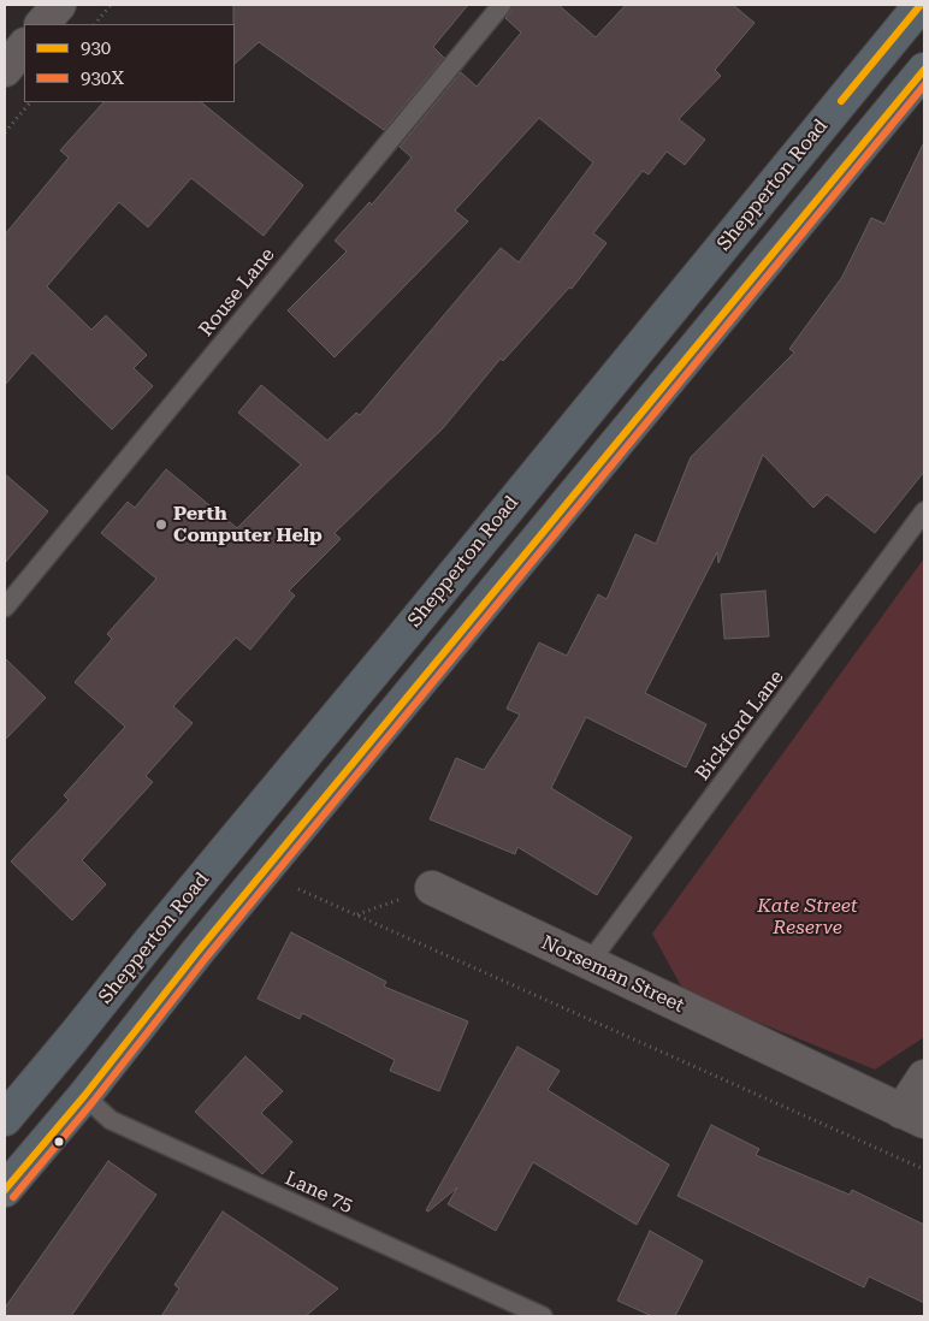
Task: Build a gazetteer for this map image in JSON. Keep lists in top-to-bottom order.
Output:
{
  "streets": {
    "highway": ["Shepperton Road"],
    "street": ["Norseman Street"],
    "lane": ["Rouse Lane", "Bickford Lane", "Lane 75"]
  },
  "crossings": [
    ["Bickford Lane", "Norseman Street"]
  ],
  "parks": ["Kate Street Reserve"],
  "places": ["Perth Computer Help"],
  "lines": ["transit line 930", "transit line 930X"],
  "legend": ["930", "930X"]
}
